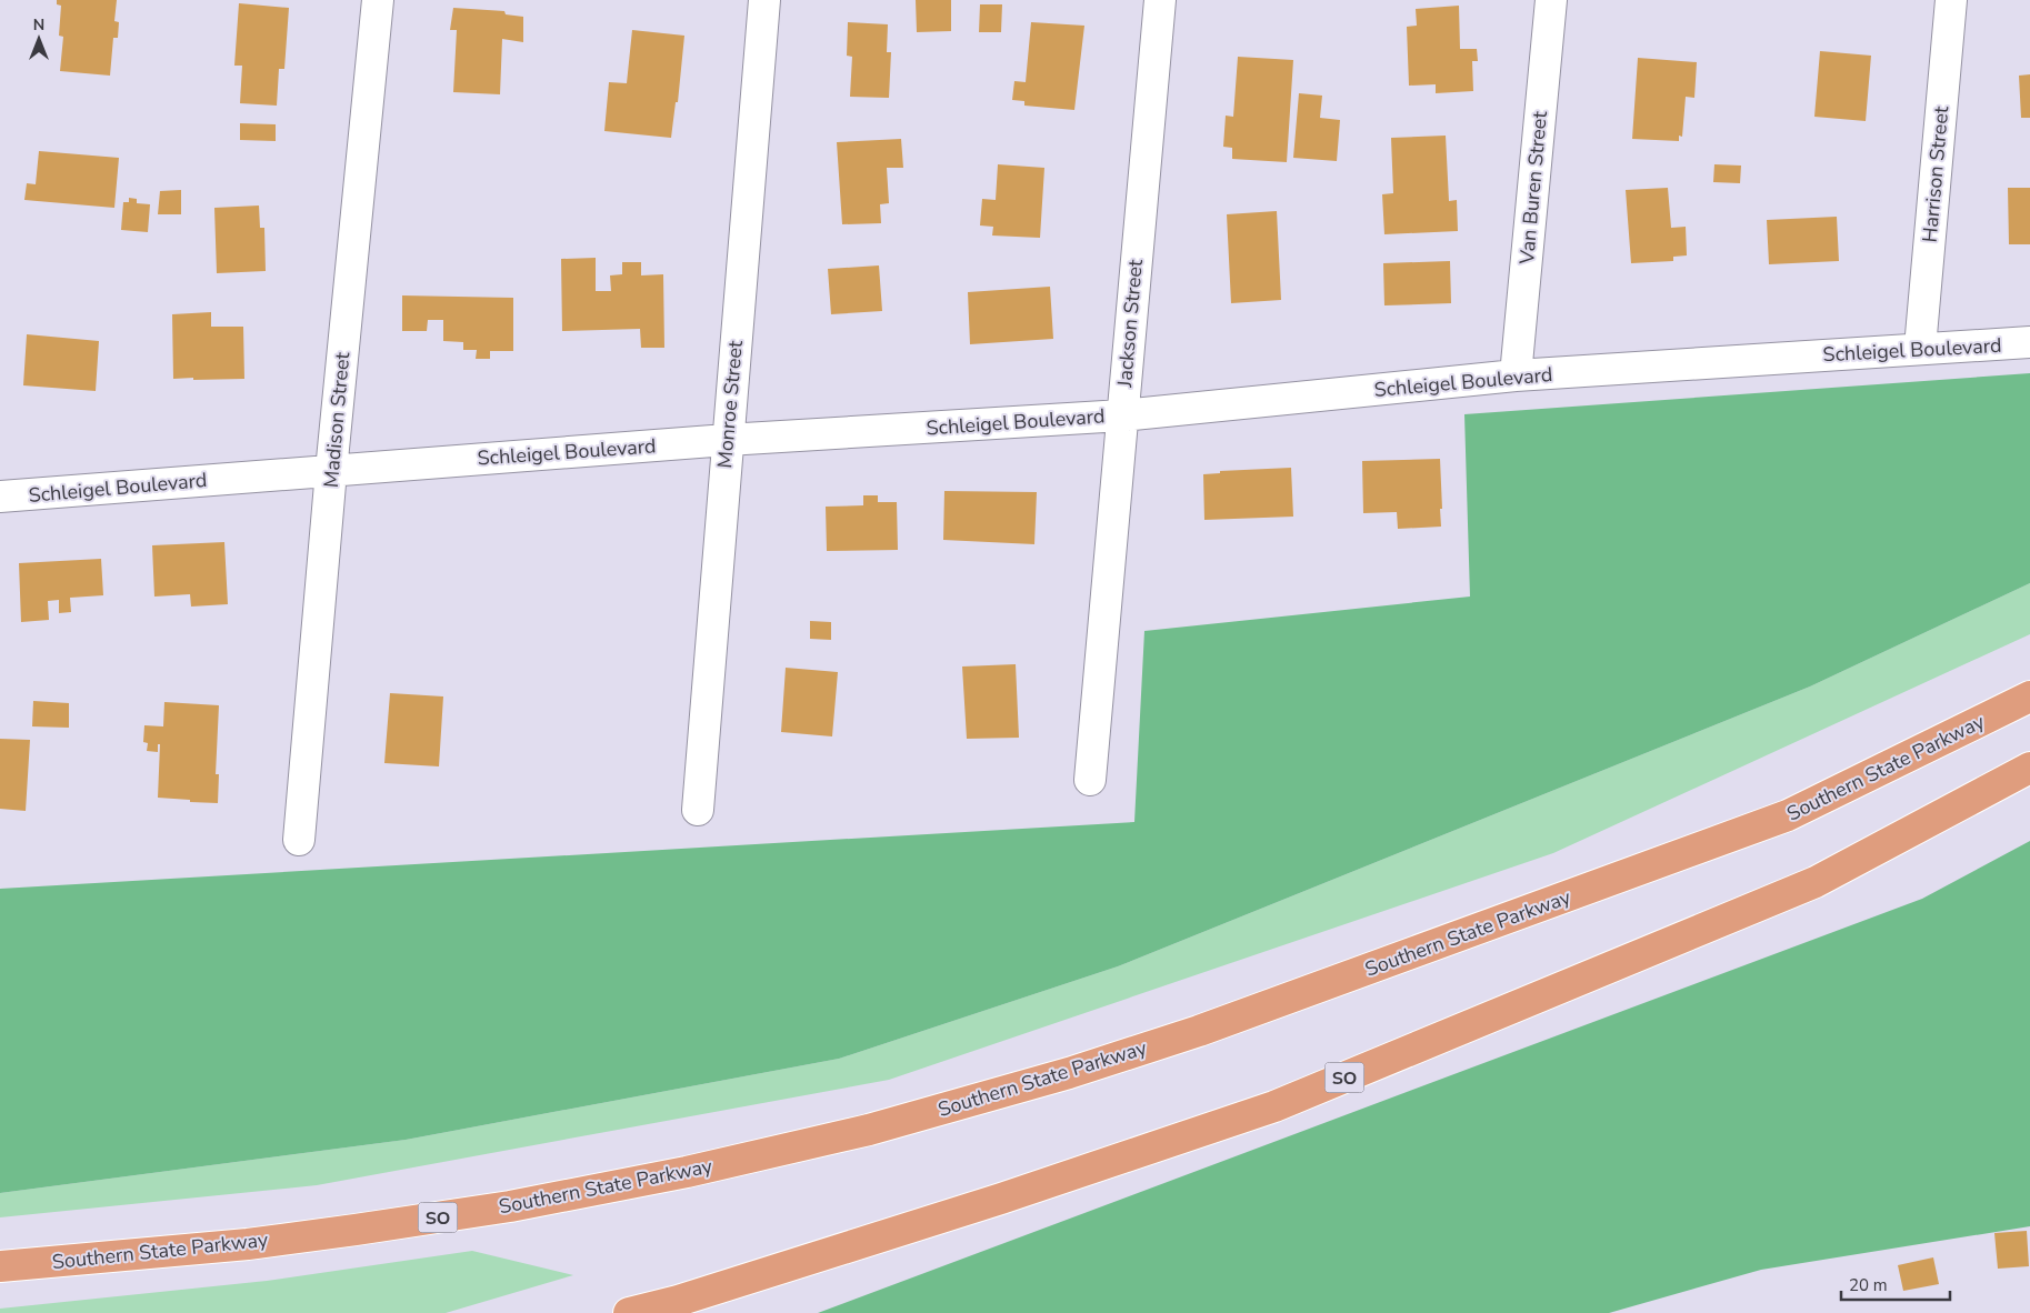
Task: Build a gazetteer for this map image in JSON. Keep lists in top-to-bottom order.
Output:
{
  "streets": {
    "highway": ["Southern State Parkway", "SO"],
    "street": [
      "Harrison Street",
      "Van Buren Street",
      "Jackson Street",
      "Schleigel Boulevard",
      "Monroe Street",
      "Madison Street"
    ]
  },
  "crossings": [
    ["Harrison Street", "Schleigel Boulevard"],
    ["Van Buren Street", "Schleigel Boulevard"],
    ["Jackson Street", "Schleigel Boulevard"],
    ["Schleigel Boulevard", "Monroe Street"],
    ["Schleigel Boulevard", "Madison Street"]
  ],
  "scale_bar": "20 m",
  "north": "top"
}
